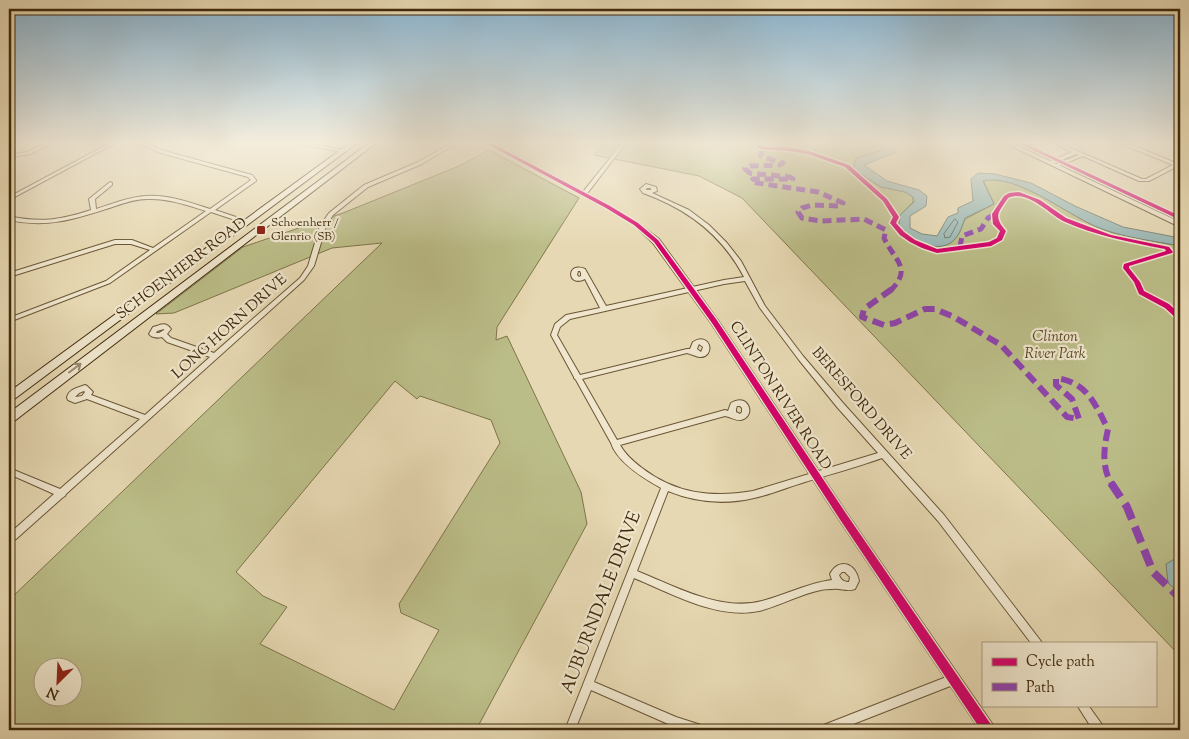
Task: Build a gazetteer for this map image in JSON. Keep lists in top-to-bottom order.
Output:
{
  "streets": {
    "main road": ["SCHOENHERR ROAD"],
    "street": [
      "LONG HORN DRIVE",
      "CLINTON RIVER ROAD",
      "BERESFORD DRIVE",
      "AUBURNDALE DRIVE"
    ]
  },
  "parks": ["Clinton River Park"],
  "places": {
    "transit": ["Schoenherr / Glenrio (SB)"]
  },
  "legend": ["Cycle path", "Path"],
  "north": "bottom left"
}
